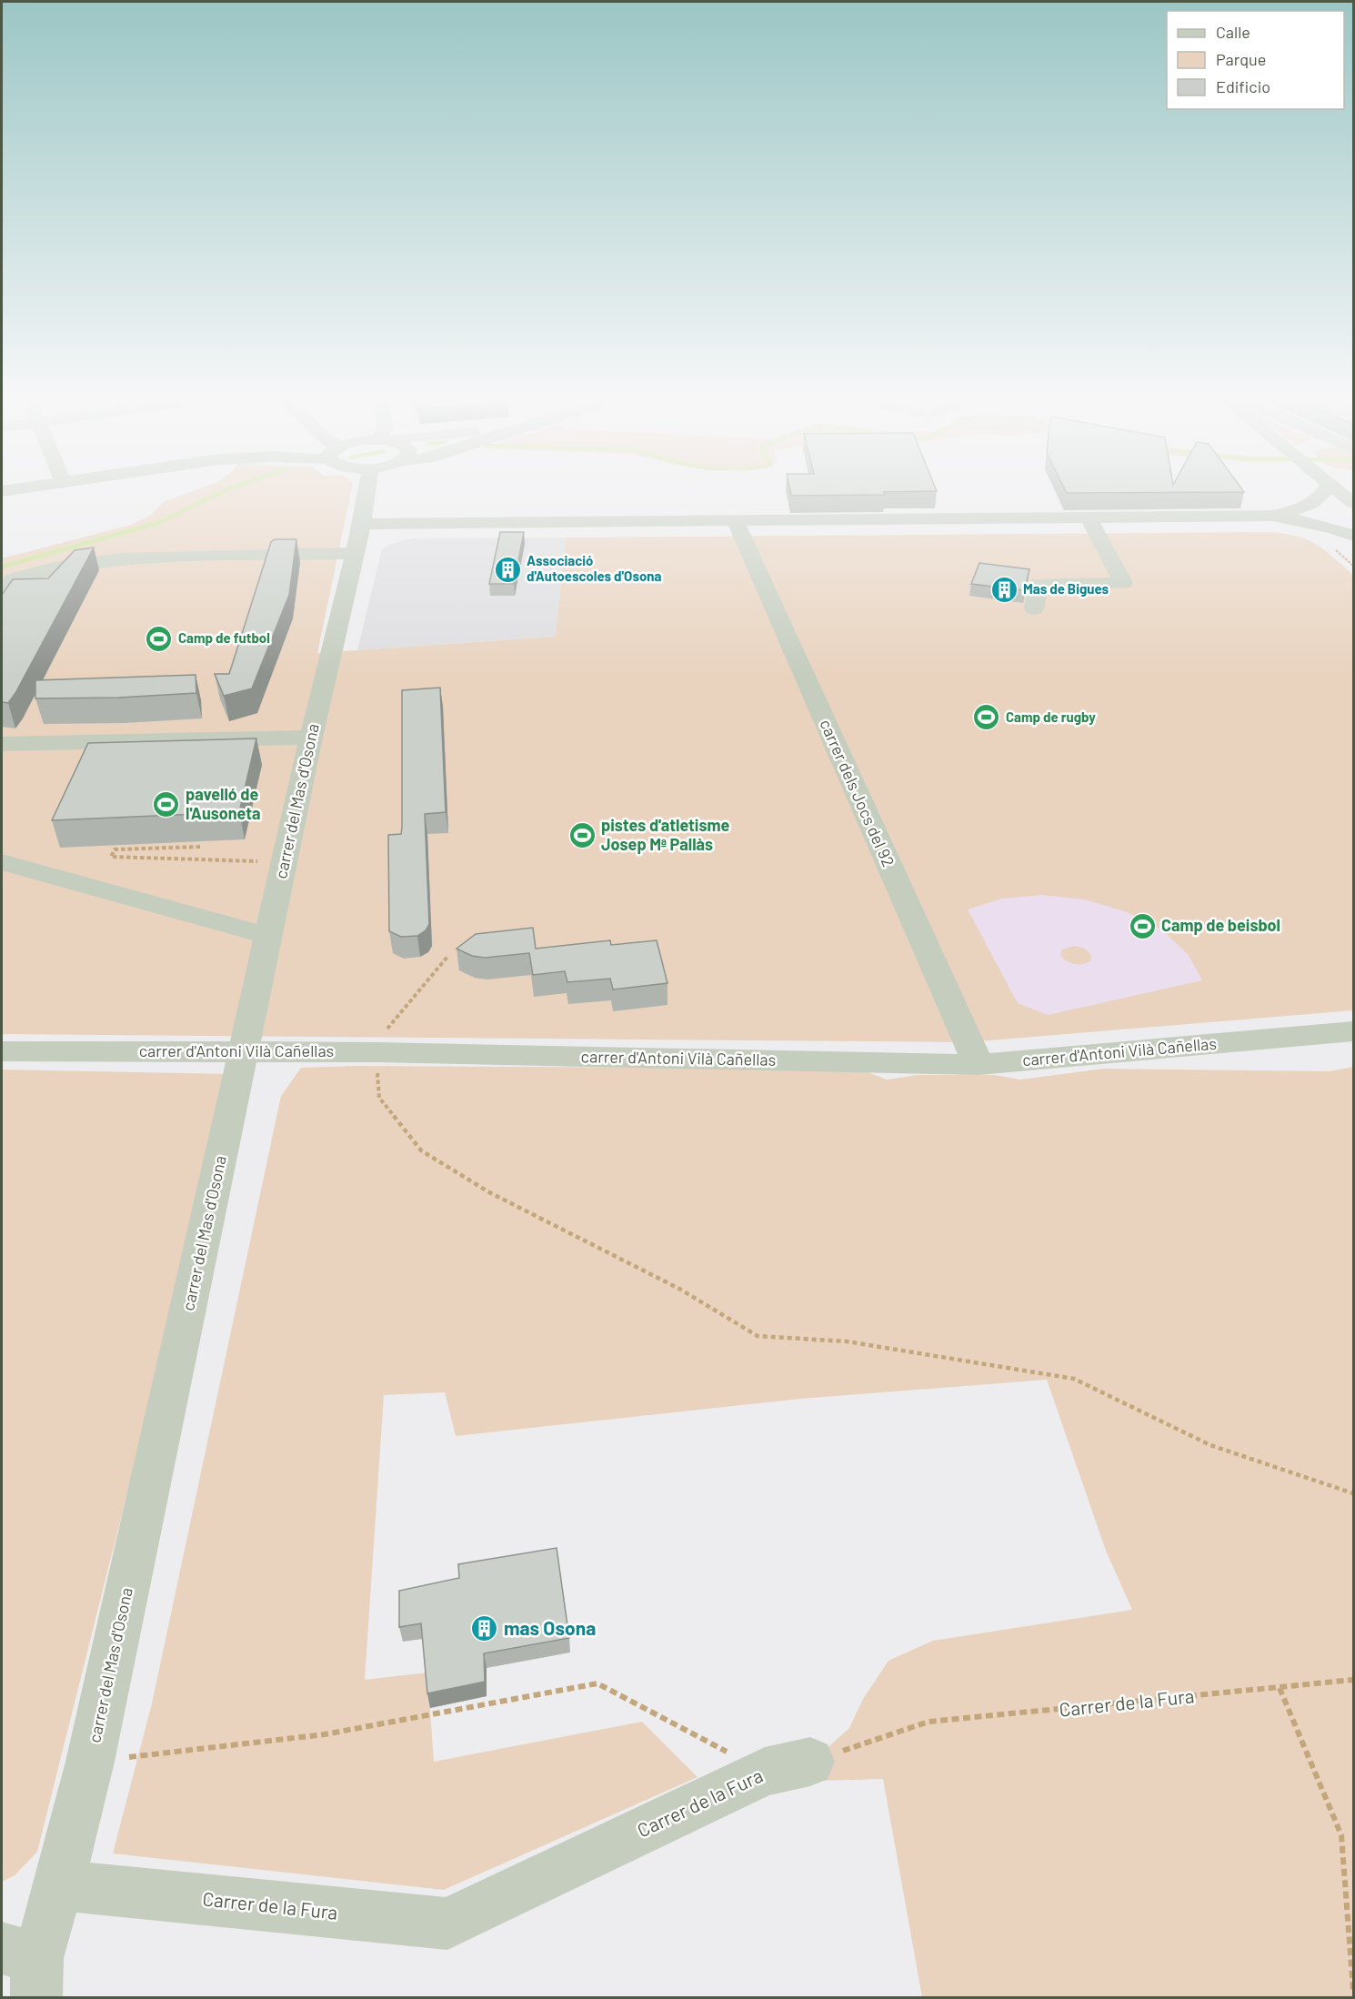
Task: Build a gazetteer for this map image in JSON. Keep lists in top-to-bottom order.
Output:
{
  "streets": {
    "street": [
      "carrer dels Jocs del 92",
      "carrer del Mas d'Osona",
      "carrer d'Antoni Vilà Cañellas",
      "Carrer de la Fura"
    ]
  },
  "crossings": [
    ["carrer dels Jocs del 92", "carrer d'Antoni Vilà Cañellas"],
    ["carrer del Mas d'Osona", "carrer d'Antoni Vilà Cañellas"],
    ["carrer del Mas d'Osona", "Carrer de la Fura"]
  ],
  "places": {
    "building": ["Associació d'Autoescoles d'Osona", "Mas de Bigues", "mas Osona"],
    "sports": [
      "Camp de futbol",
      "Camp de rugby",
      "pavelló de l'Ausoneta",
      "pistes d'atletisme Josep Mª Pallàs",
      "Camp de beisbol"
    ]
  },
  "legend": ["Calle", "Parque", "Edificio"]
}
